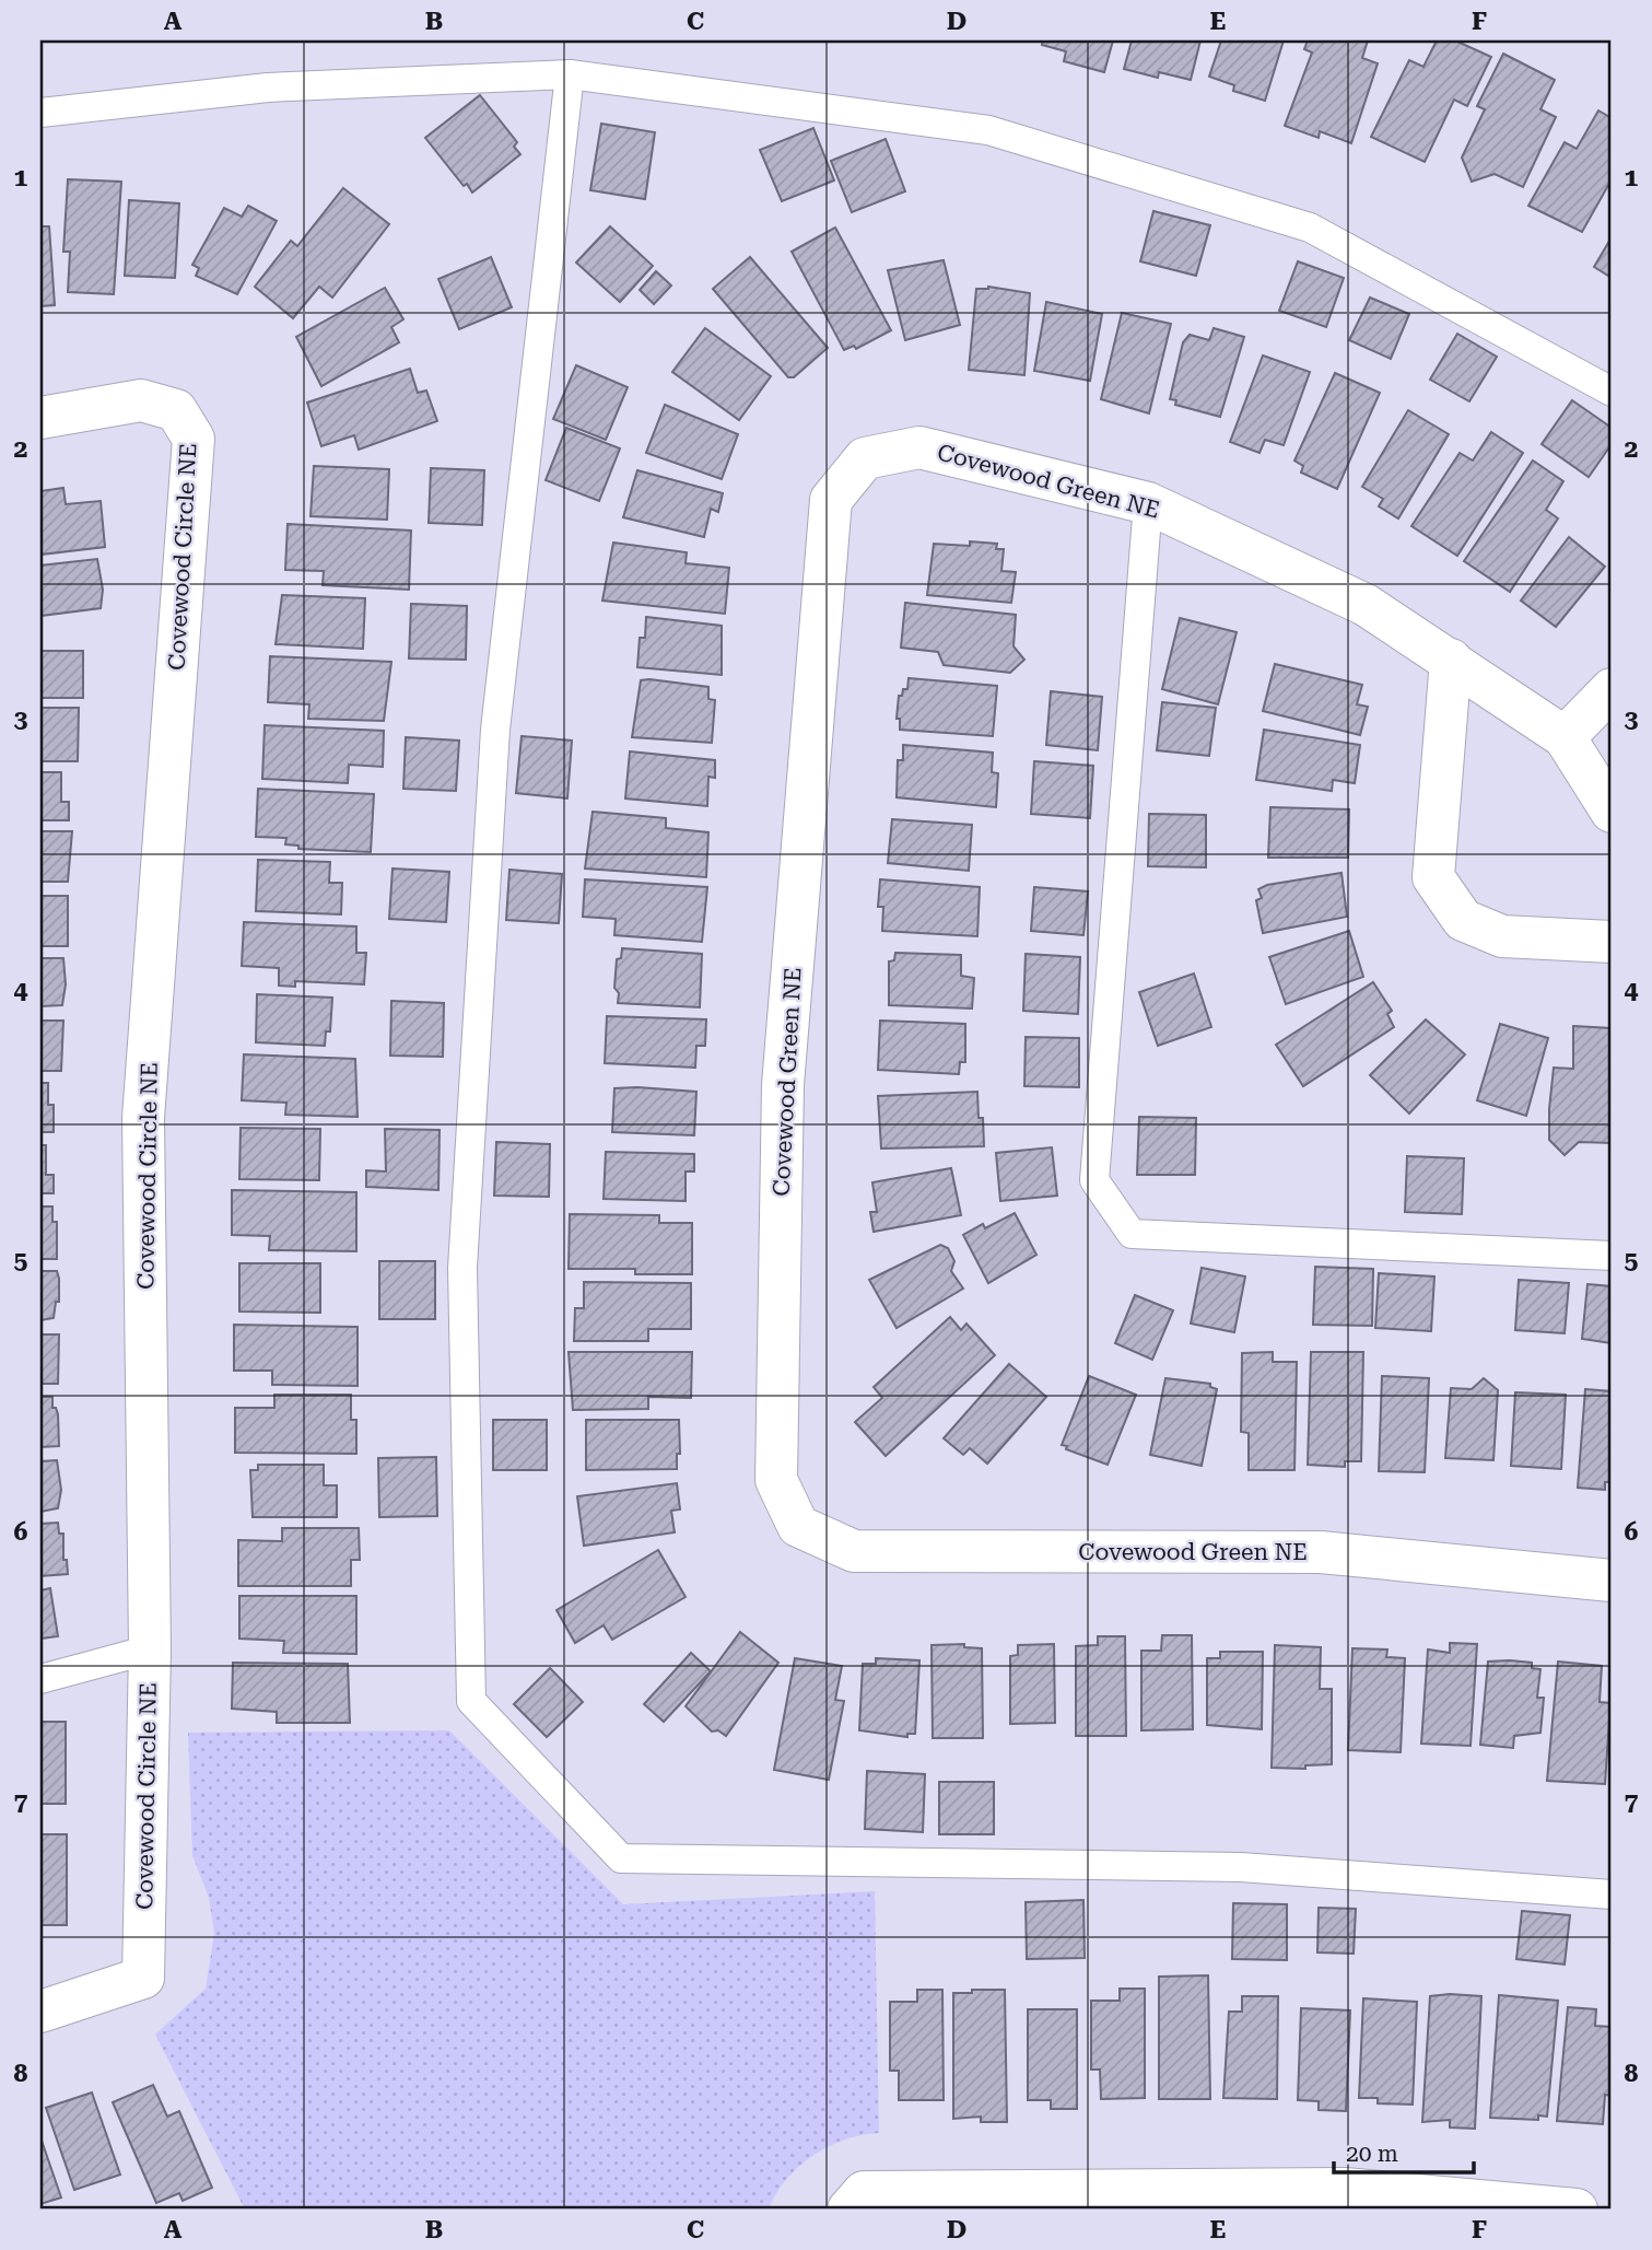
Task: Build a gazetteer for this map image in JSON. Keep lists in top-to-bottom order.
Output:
{
  "streets": {
    "street": ["Covewood Green NE", "Covewood Circle NE"]
  },
  "scale_bar": "20 m",
  "grid": {
    "columns": [
      "A",
      "B",
      "C",
      "D",
      "E",
      "F"
    ],
    "rows": [
      "1",
      "2",
      "3",
      "4",
      "5",
      "6",
      "7",
      "8"
    ]
  }
}
